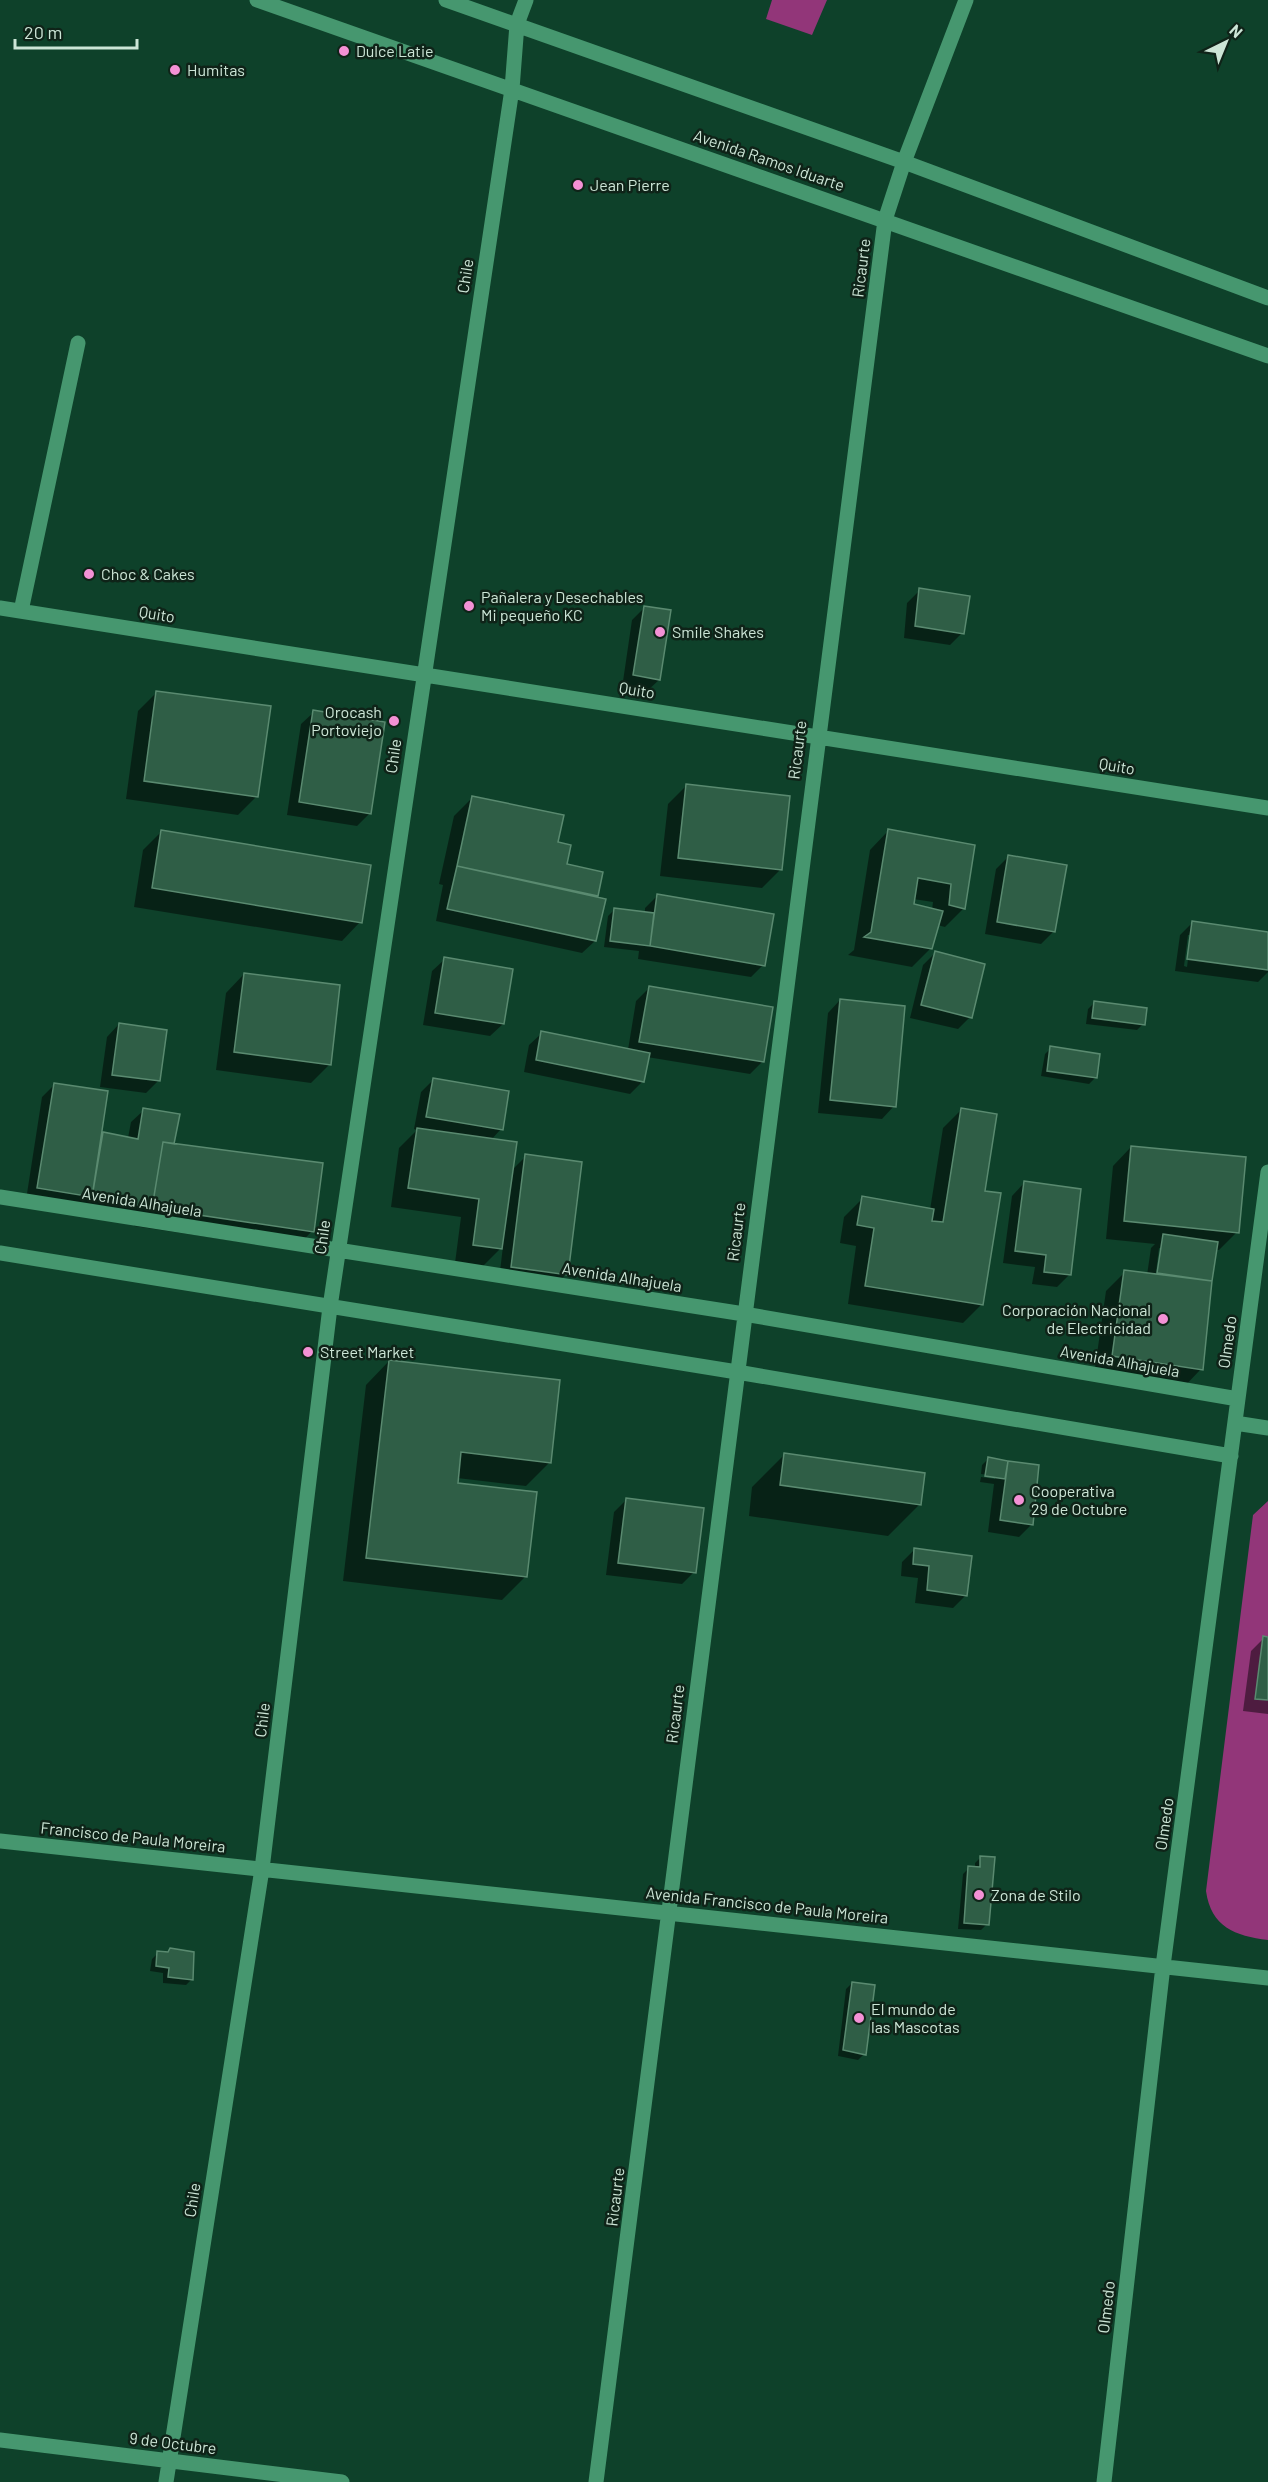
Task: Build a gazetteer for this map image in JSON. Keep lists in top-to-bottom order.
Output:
{
  "streets": {
    "street": [
      "Avenida Ramos Iduarte",
      "Ricaurte",
      "Chile",
      "Quito",
      "Avenida Alhajuela",
      "Olmedo",
      "Francisco de Paula Moreira",
      "Avenida Francisco de Paula Moreira",
      "9 de Octubre"
    ]
  },
  "crossings": [
    ["Avenida Ramos Iduarte", "Ricaurte"],
    ["Avenida Ramos Iduarte", "Chile"],
    ["Ricaurte", "Quito"],
    ["Ricaurte", "Avenida Alhajuela"],
    ["Ricaurte", "Avenida Francisco de Paula Moreira"],
    ["Chile", "Quito"],
    ["Chile", "Avenida Alhajuela"],
    ["Chile", "Francisco de Paula Moreira"],
    ["Chile", "Avenida Francisco de Paula Moreira"],
    ["Chile", "9 de Octubre"],
    ["Avenida Alhajuela", "Olmedo"],
    ["Olmedo", "Avenida Francisco de Paula Moreira"],
    ["Francisco de Paula Moreira", "Avenida Francisco de Paula Moreira"]
  ],
  "places": [
    "Dulce Latie",
    "Humitas",
    "Jean Pierre",
    "Choc & Cakes",
    "Pañalera y Desechables Mi pequeño KC",
    "Smile Shakes",
    "Orocash Portoviejo",
    "Corporación Nacional de Electricidad",
    "Street Market",
    "Cooperativa 29 de Octubre",
    "Zona de Stilo",
    "El mundo de las Mascotas"
  ],
  "scale_bar": "20 m",
  "north": "top right"
}
